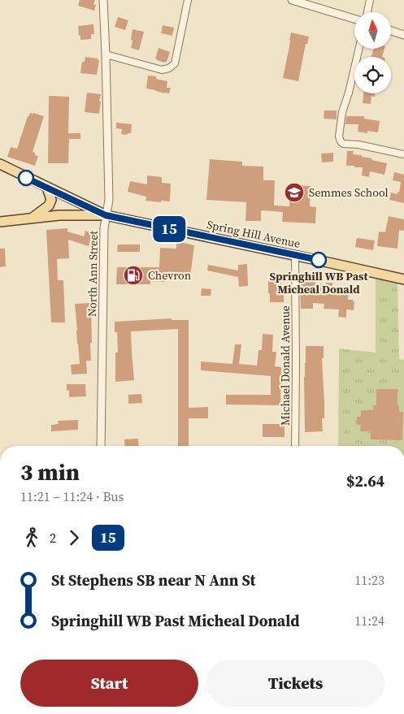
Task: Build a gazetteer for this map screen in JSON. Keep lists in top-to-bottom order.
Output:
{
  "streets": {
    "main road": ["Spring Hill Avenue"],
    "street": ["North Ann Street", "Michael Donald Avenue"]
  },
  "crossings": [
    ["Spring Hill Avenue", "North Ann Street"],
    ["Spring Hill Avenue", "Michael Donald Avenue"]
  ],
  "places": {
    "school or university": ["Semmes School"],
    "other": ["Springhill WB Past Micheal Donald"],
    "fuel station": ["Chevron"]
  },
  "lines": ["bus line 15"],
  "north": "top",
  "page": {
    "on_map": "15",
    "heading": ["3 min", "11:21 – 11:24 · Bus", "$2.64"],
    "legs": ["2", "15"],
    "list": [
      {
        "name": "St Stephens SB near N Ann St",
        "value": "11:23"
      },
      {
        "name": "Springhill WB Past Micheal Donald",
        "value": "11:24"
      }
    ],
    "buttons": ["Start", "Tickets"]
  }
}
